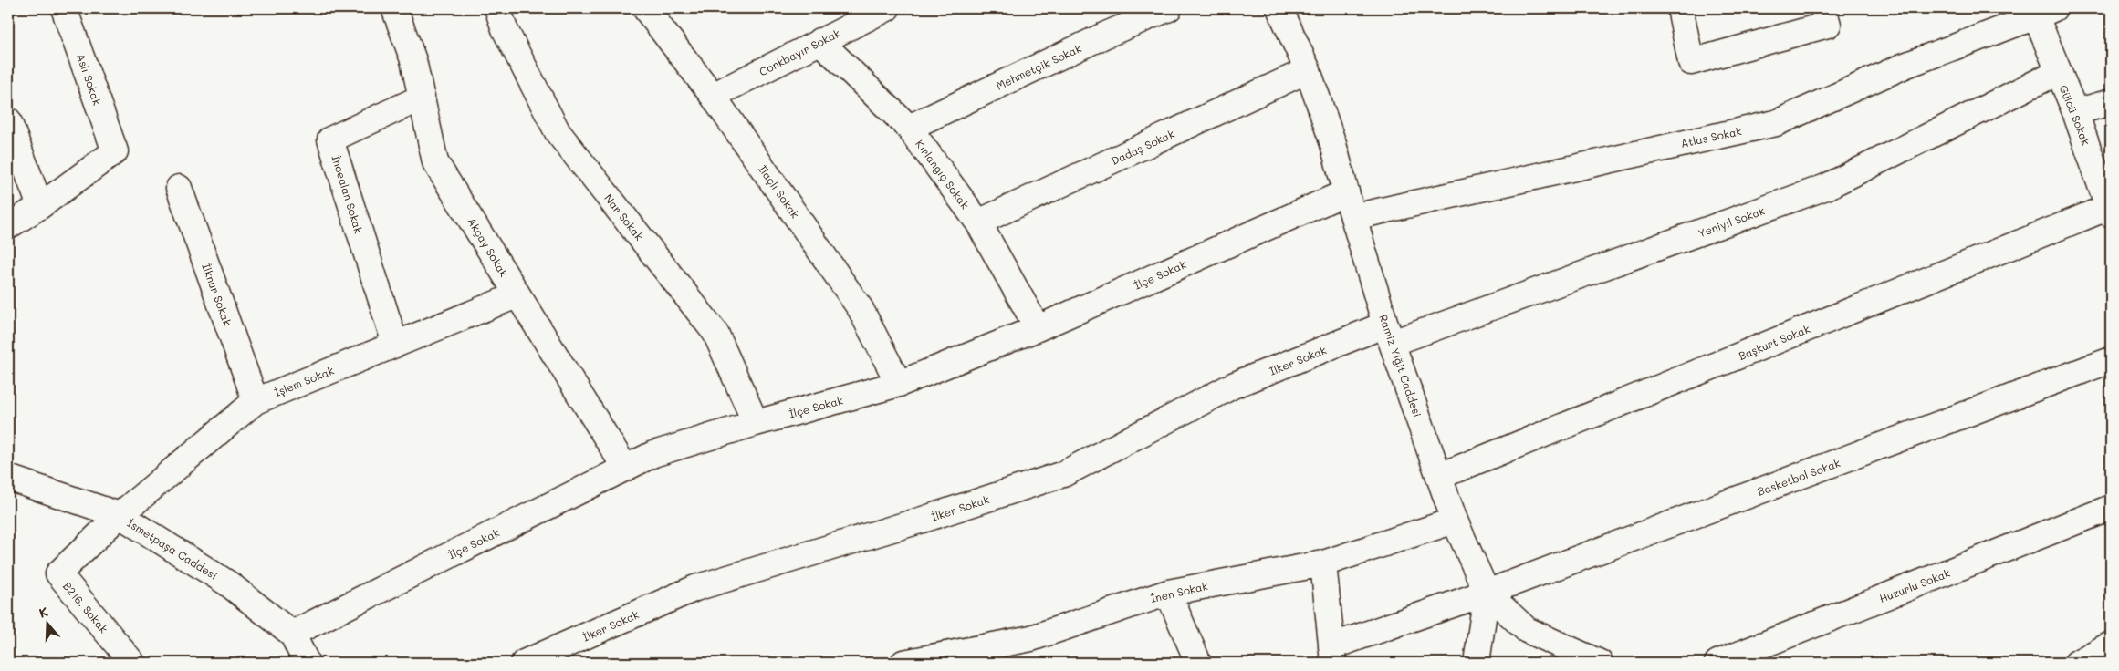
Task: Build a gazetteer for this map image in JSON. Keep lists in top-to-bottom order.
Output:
{
  "streets": {
    "street": [
      "Conkbayır Sokak",
      "Mehmetçik Sokak",
      "Aslı Sokak",
      "Gülcü Sokak",
      "Atlas Sokak",
      "Dadaş Sokak",
      "Kırlangıç Sokak",
      "İlaçlı Sokak",
      "İncealan Sokak",
      "Nar Sokak",
      "Yeniyıl Sokak",
      "Akçay Sokak",
      "İlçe Sokak",
      "İlknur Sokak",
      "Başkurt Sokak",
      "İlker Sokak",
      "Ramiz Yiğit Caddesi",
      "İşlem Sokak",
      "Basketbol Sokak",
      "İsmetpaşa Caddesi",
      "Huzurlu Sokak",
      "İnen Sokak",
      "B216. Sokak"
    ]
  },
  "crossings": [
    ["Conkbayır Sokak", "Kırlangıç Sokak"],
    ["Conkbayır Sokak", "İlaçlı Sokak"],
    ["Mehmetçik Sokak", "Kırlangıç Sokak"],
    ["Gülcü Sokak", "Atlas Sokak"],
    ["Gülcü Sokak", "Yeniyıl Sokak"],
    ["Gülcü Sokak", "Başkurt Sokak"],
    ["Atlas Sokak", "Ramiz Yiğit Caddesi"],
    ["Dadaş Sokak", "Kırlangıç Sokak"],
    ["Dadaş Sokak", "Ramiz Yiğit Caddesi"],
    ["Kırlangıç Sokak", "İlçe Sokak"],
    ["İlaçlı Sokak", "İlçe Sokak"],
    ["İncealan Sokak", "Akçay Sokak"],
    ["İncealan Sokak", "İşlem Sokak"],
    ["Nar Sokak", "İlçe Sokak"],
    ["Yeniyıl Sokak", "İlker Sokak"],
    ["Yeniyıl Sokak", "Ramiz Yiğit Caddesi"],
    ["Akçay Sokak", "İlçe Sokak"],
    ["Akçay Sokak", "İşlem Sokak"],
    ["İlçe Sokak", "Ramiz Yiğit Caddesi"],
    ["İlçe Sokak", "İsmetpaşa Caddesi"],
    ["İlknur Sokak", "İşlem Sokak"],
    ["Başkurt Sokak", "Ramiz Yiğit Caddesi"],
    ["İlker Sokak", "Ramiz Yiğit Caddesi"],
    ["Ramiz Yiğit Caddesi", "Basketbol Sokak"],
    ["Ramiz Yiğit Caddesi", "İnen Sokak"],
    ["İşlem Sokak", "İsmetpaşa Caddesi"],
    ["İşlem Sokak", "B216. Sokak"],
    ["İsmetpaşa Caddesi", "B216. Sokak"]
  ],
  "north": "top"
}
